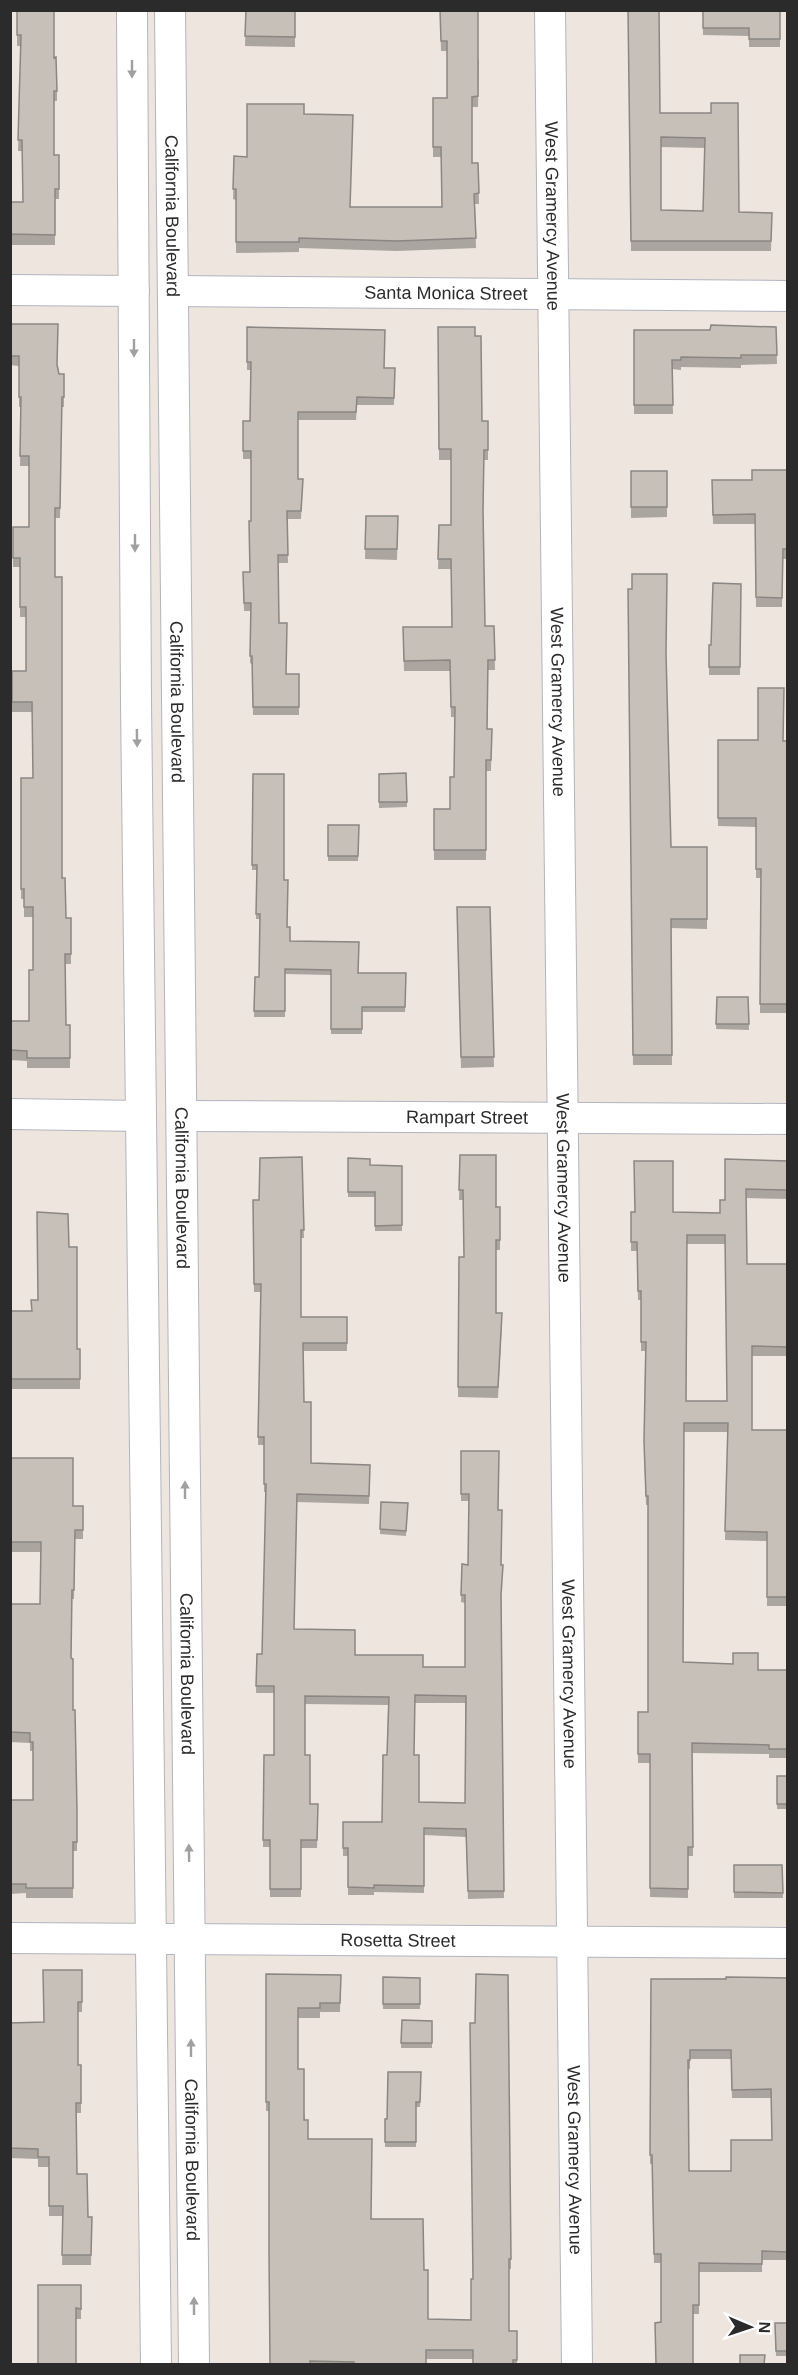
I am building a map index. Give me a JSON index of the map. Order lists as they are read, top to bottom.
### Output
{
  "streets": {
    "street": [
      "California Boulevard",
      "West Gramercy Avenue",
      "Santa Monica Street",
      "Rampart Street",
      "Rosetta Street"
    ]
  },
  "crossings": [
    ["California Boulevard", "Santa Monica Street"],
    ["California Boulevard", "Rampart Street"],
    ["California Boulevard", "Rosetta Street"],
    ["West Gramercy Avenue", "Santa Monica Street"],
    ["West Gramercy Avenue", "Rampart Street"],
    ["West Gramercy Avenue", "Rosetta Street"]
  ],
  "north": "right"
}
